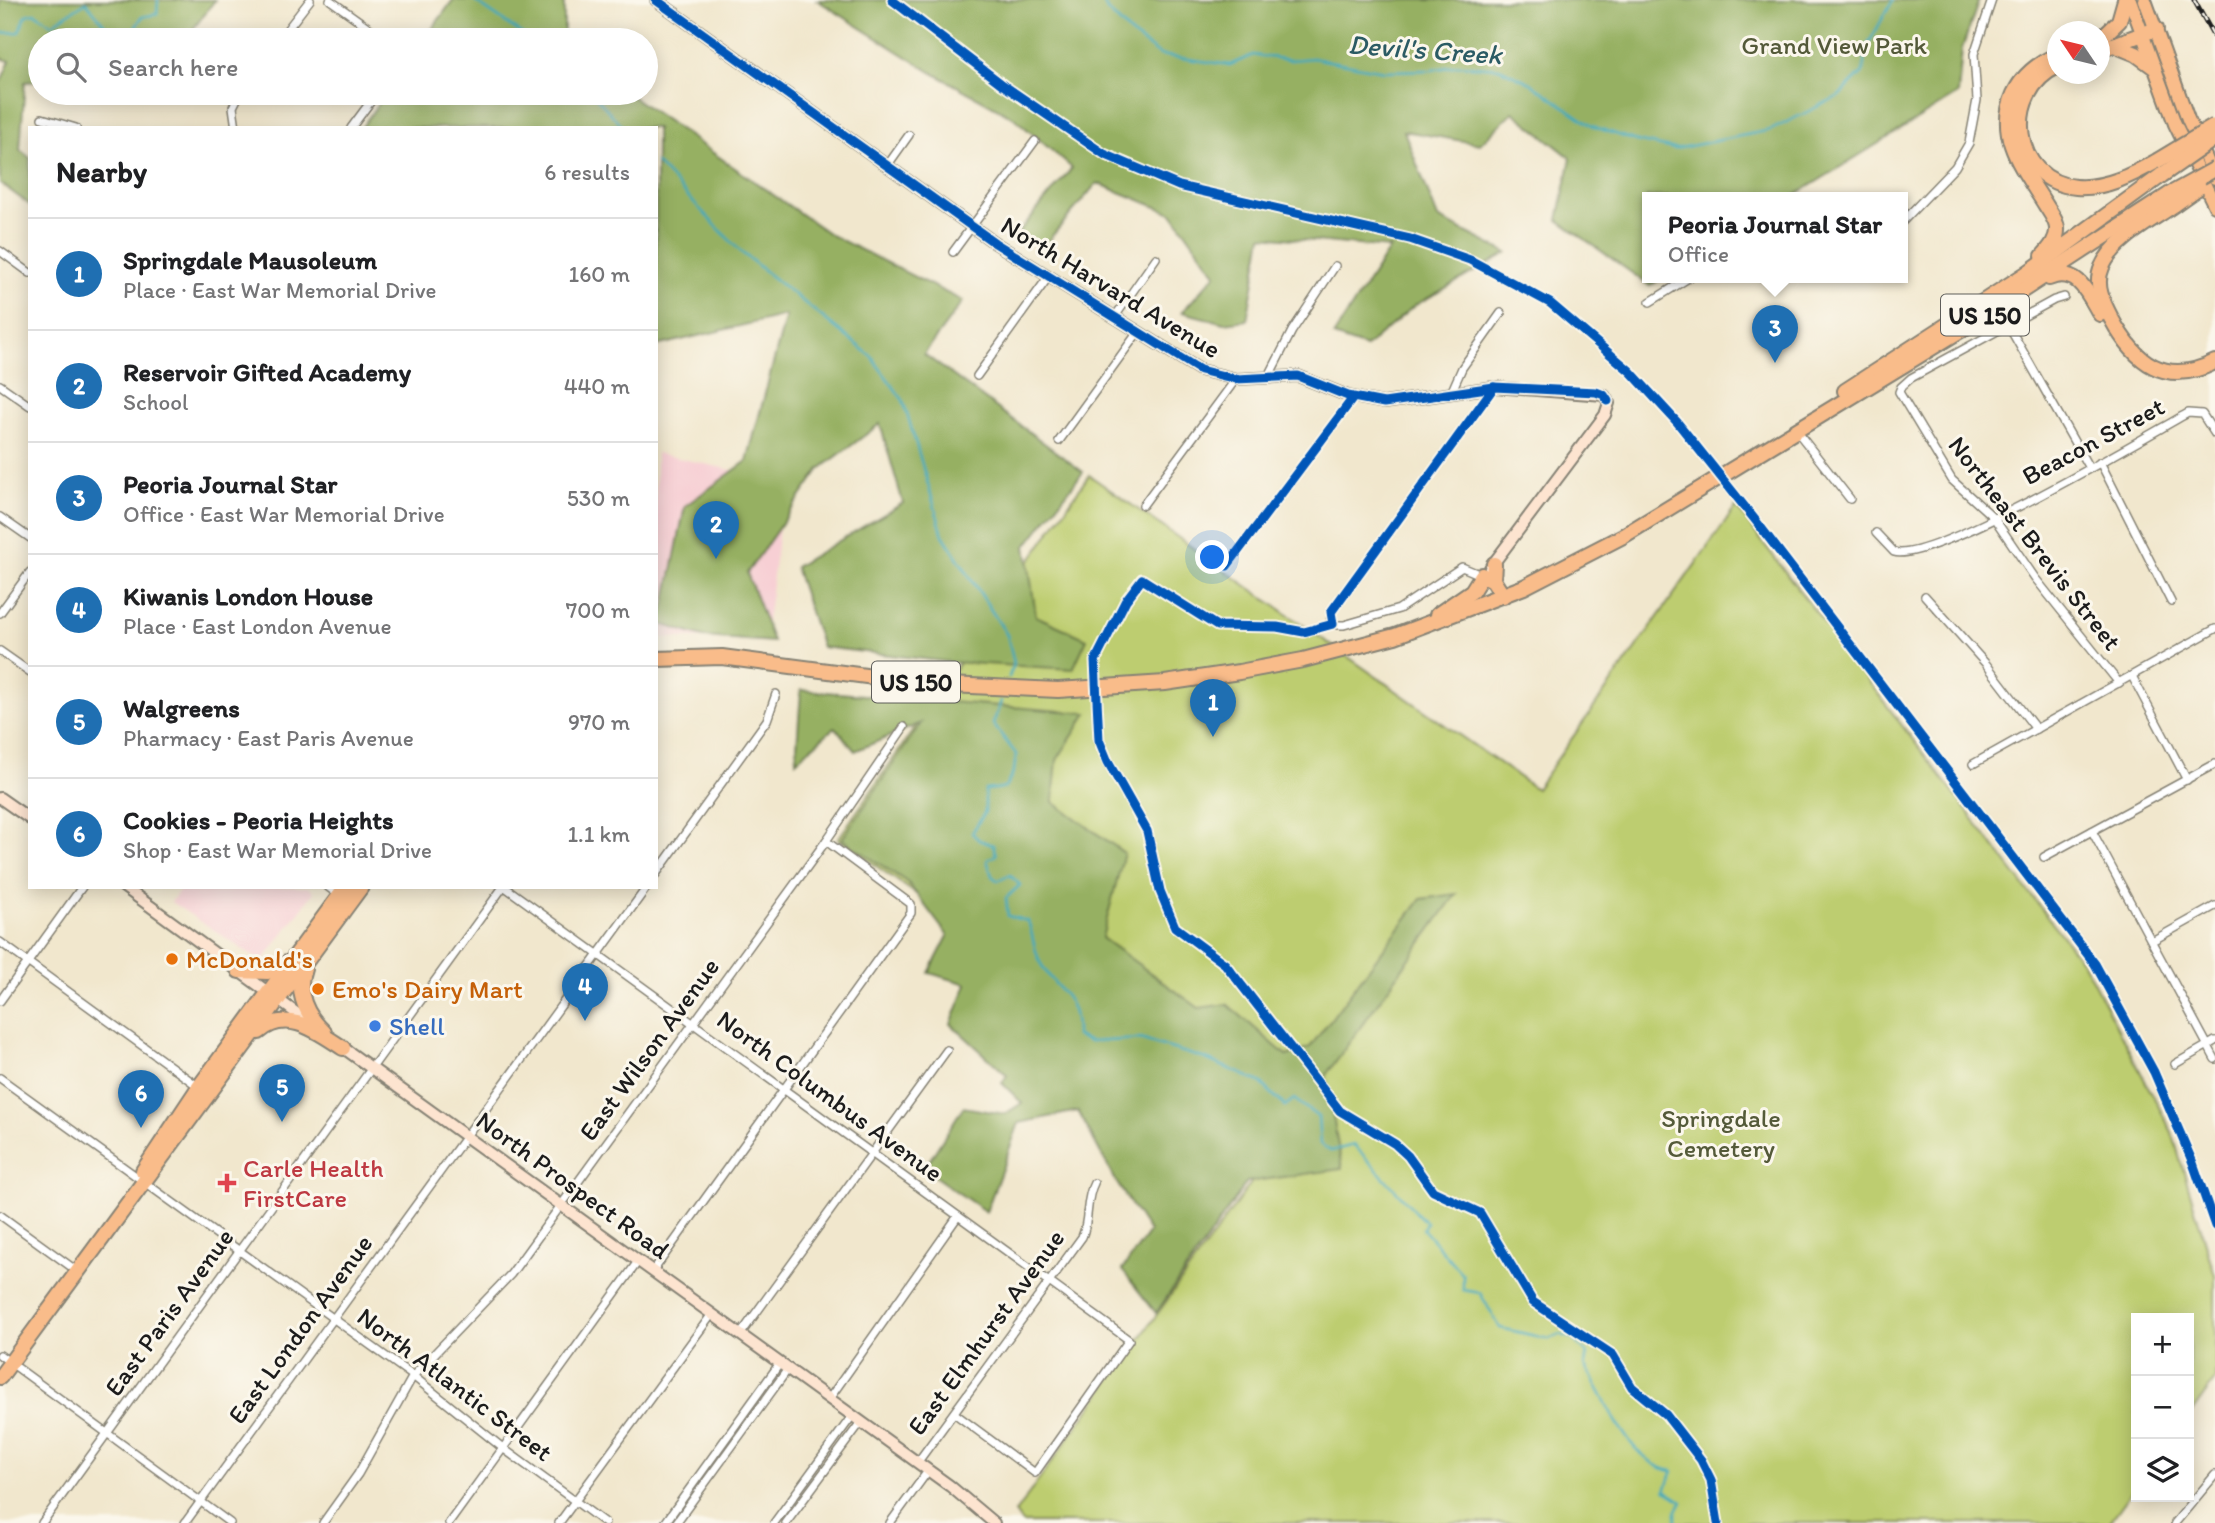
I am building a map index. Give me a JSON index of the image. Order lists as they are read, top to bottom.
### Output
{
  "streets": {
    "highway": ["US 150"],
    "street": [
      "North Harvard Avenue",
      "Beacon Street",
      "Northeast Brevis Street",
      "East Wilson Avenue",
      "North Columbus Avenue",
      "North Prospect Road",
      "East Paris Avenue",
      "East London Avenue",
      "East Elmhurst Avenue",
      "North Atlantic Street"
    ]
  },
  "crossings": [
    ["Beacon Street", "Northeast Brevis Street"],
    ["East Wilson Avenue", "North Columbus Avenue"],
    ["East Wilson Avenue", "North Prospect Road"],
    ["East Wilson Avenue", "North Atlantic Street"],
    ["North Columbus Avenue", "East London Avenue"],
    ["North Columbus Avenue", "East Elmhurst Avenue"],
    ["North Prospect Road", "East Paris Avenue"],
    ["North Prospect Road", "East London Avenue"],
    ["North Prospect Road", "East Elmhurst Avenue"],
    ["East Paris Avenue", "North Atlantic Street"],
    ["East London Avenue", "North Atlantic Street"]
  ],
  "water": ["Devil's Creek"],
  "parks": ["Grand View Park", "Springdale Cemetery"],
  "places": {
    "other": ["McDonald's", "Emo's Dairy Mart", "Shell"],
    "health": ["Carle Health FirstCare"]
  },
  "north": "top left",
  "page": {
    "search": "Search here",
    "heading": ["Nearby", "6 results"],
    "popup": ["Peoria Journal Star", "Office"],
    "list": [
      {
        "mark": "1",
        "name": "Springdale Mausoleum",
        "note": "Place · East War Memorial Drive",
        "value": "160 m"
      },
      {
        "mark": "2",
        "name": "Reservoir Gifted Academy",
        "note": "School",
        "value": "440 m"
      },
      {
        "mark": "3",
        "name": "Peoria Journal Star",
        "note": "Office · East War Memorial Drive",
        "value": "530 m"
      },
      {
        "mark": "4",
        "name": "Kiwanis London House",
        "note": "Place · East London Avenue",
        "value": "700 m"
      },
      {
        "mark": "5",
        "name": "Walgreens",
        "note": "Pharmacy · East Paris Avenue",
        "value": "970 m"
      },
      {
        "mark": "6",
        "name": "Cookies - Peoria Heights",
        "note": "Shop · East War Memorial Drive",
        "value": "1.1 km"
      }
    ],
    "pins": [
      "3",
      "2",
      "1",
      "4",
      "5",
      "6"
    ],
    "map_buttons": ["+", "−"]
  }
}
